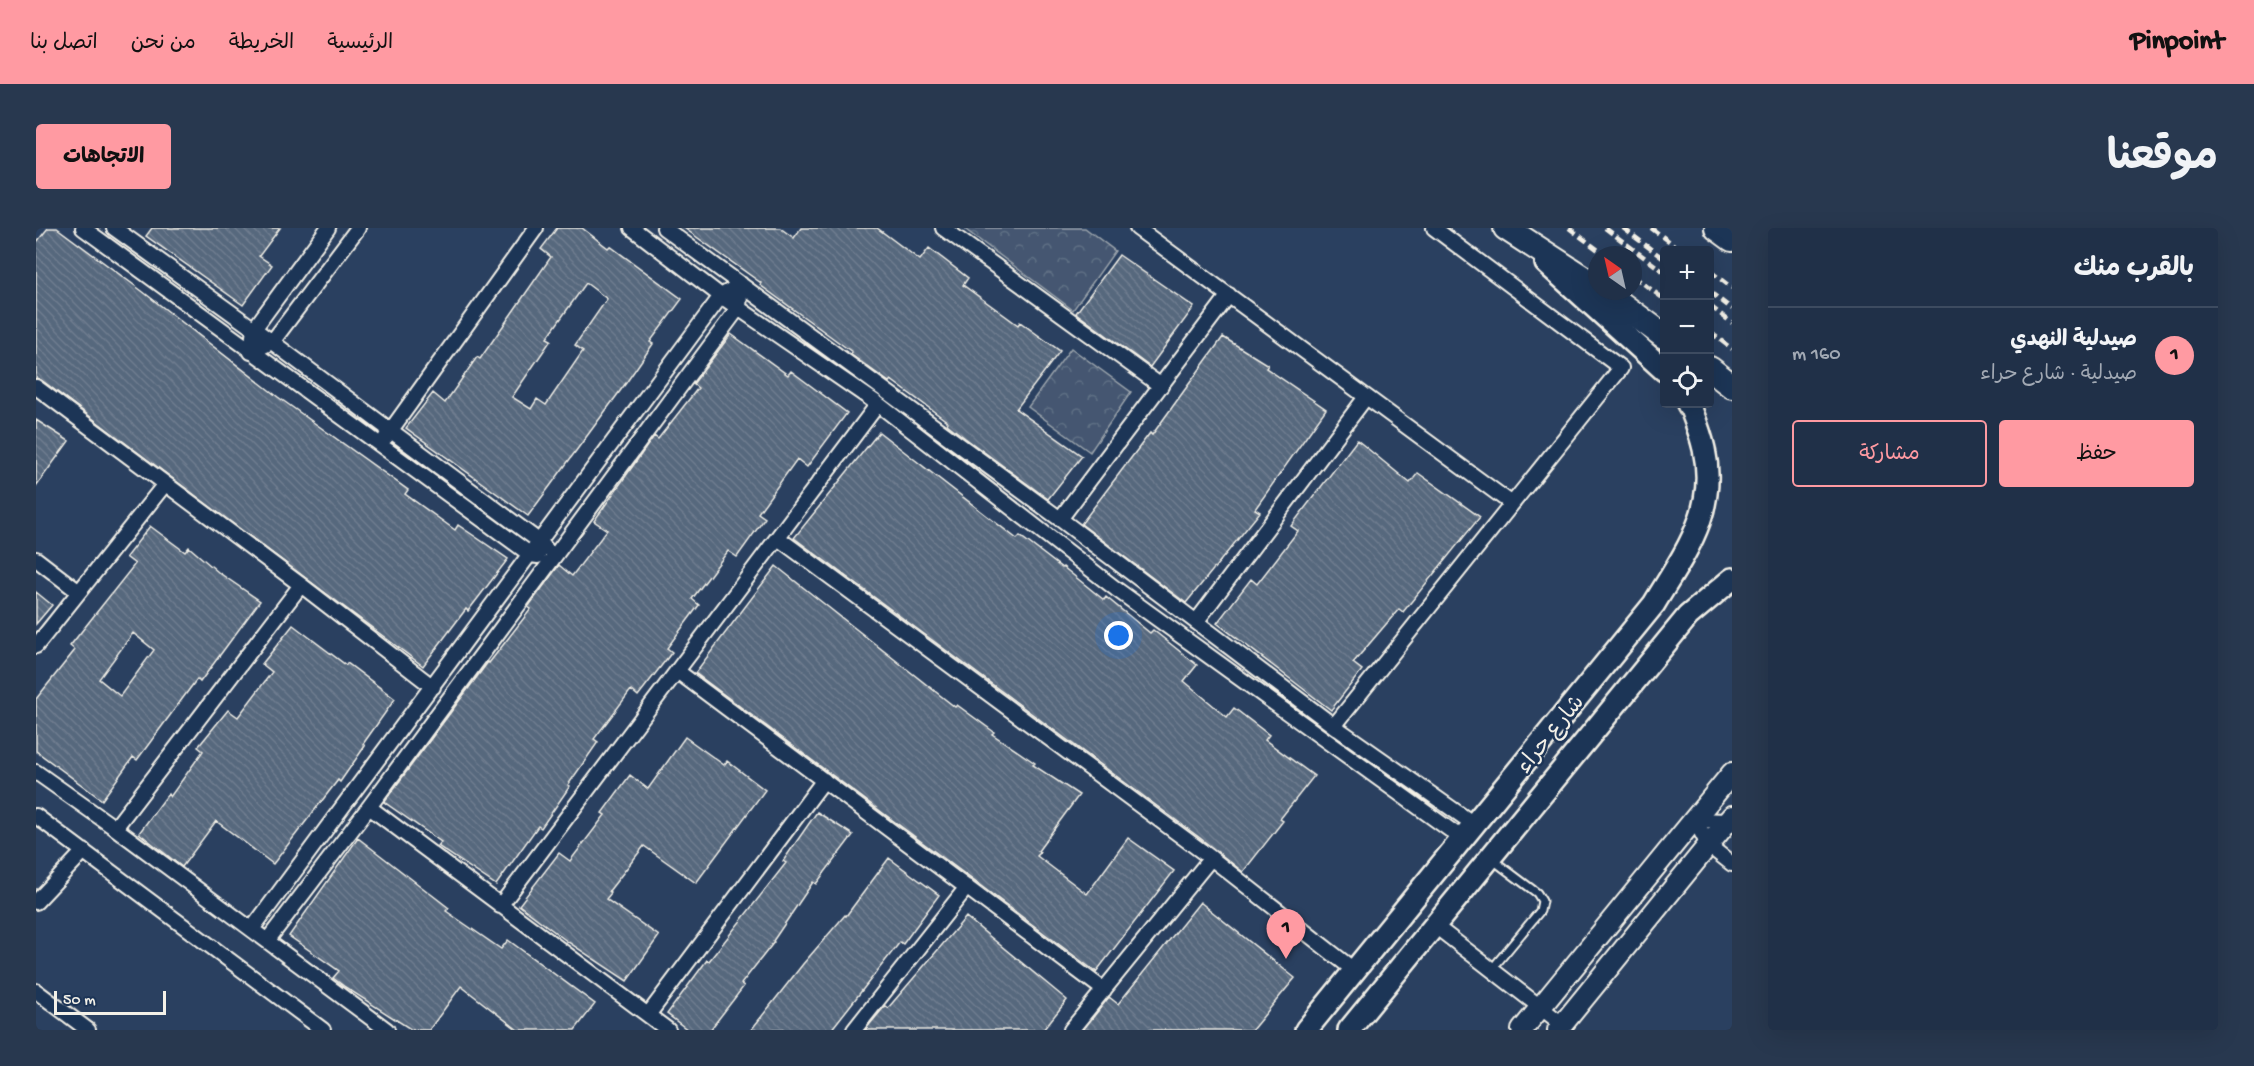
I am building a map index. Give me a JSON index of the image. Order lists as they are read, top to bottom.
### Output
{
  "streets": {
    "main road": ["شارع حراء"]
  },
  "scale_bar": "50 m",
  "north": "top left",
  "page": {
    "header": "Pinpoint",
    "nav": [
      "الرئيسية",
      "الخريطة",
      "من نحن",
      "اتصل بنا"
    ],
    "title": "موقعنا",
    "buttons": [
      "الاتجاهات",
      ["حفظ", "مشاركة"]
    ],
    "heading": "بالقرب منك",
    "map_buttons": ["+", "−"],
    "list": [
      {
        "mark": "1",
        "name": "صيدلية النهدي",
        "note": "صيدلية · شارع حراء",
        "value": "160 m"
      }
    ],
    "pins": "1",
    "scale": "50 m"
  }
}
